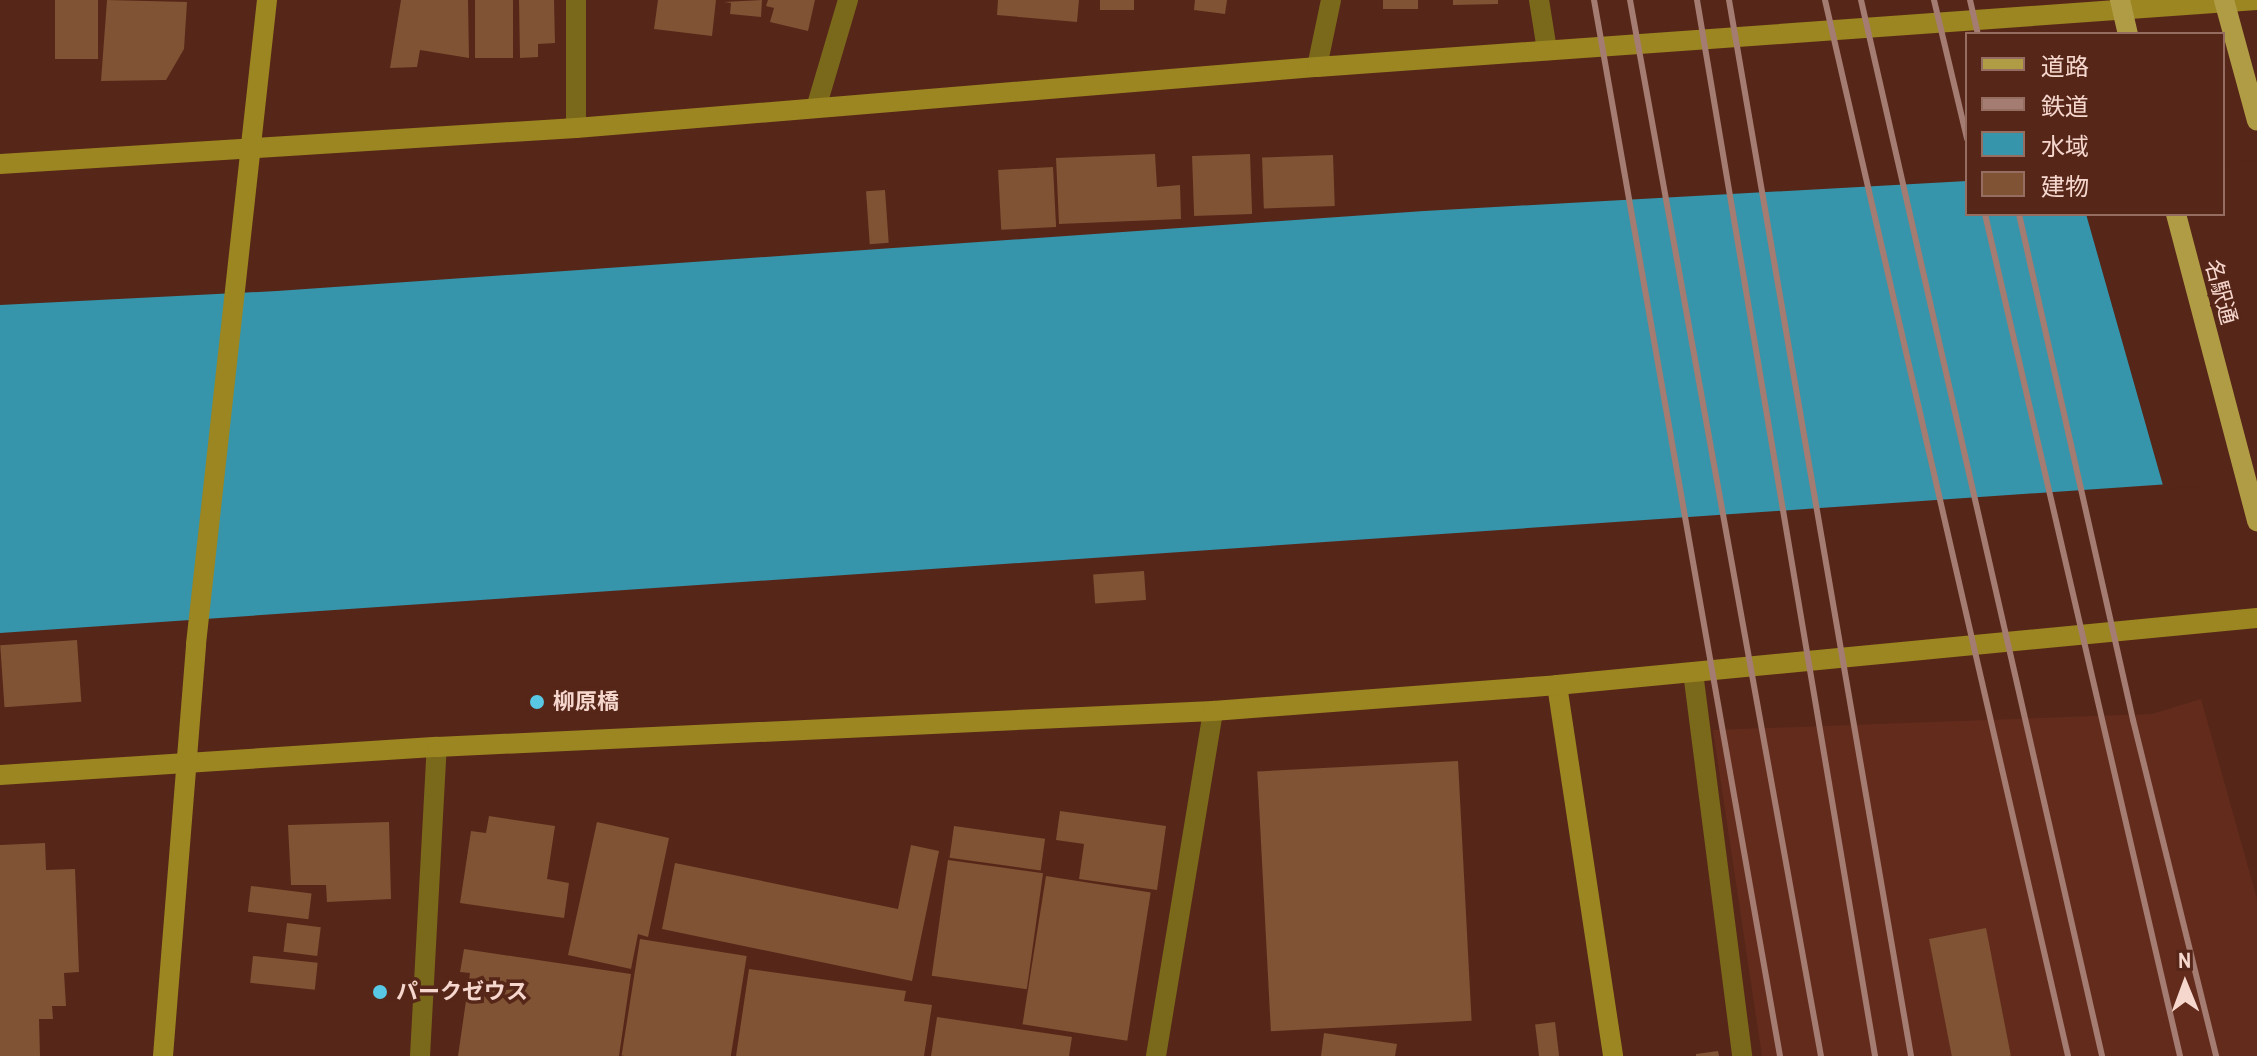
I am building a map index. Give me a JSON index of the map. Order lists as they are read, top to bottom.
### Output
{
  "streets": {
    "main road": ["名駅通"]
  },
  "places": ["柳原橋", "パークゼウス"],
  "legend": [
    "道路",
    "鉄道",
    "水域",
    "建物"
  ],
  "north": "top"
}
